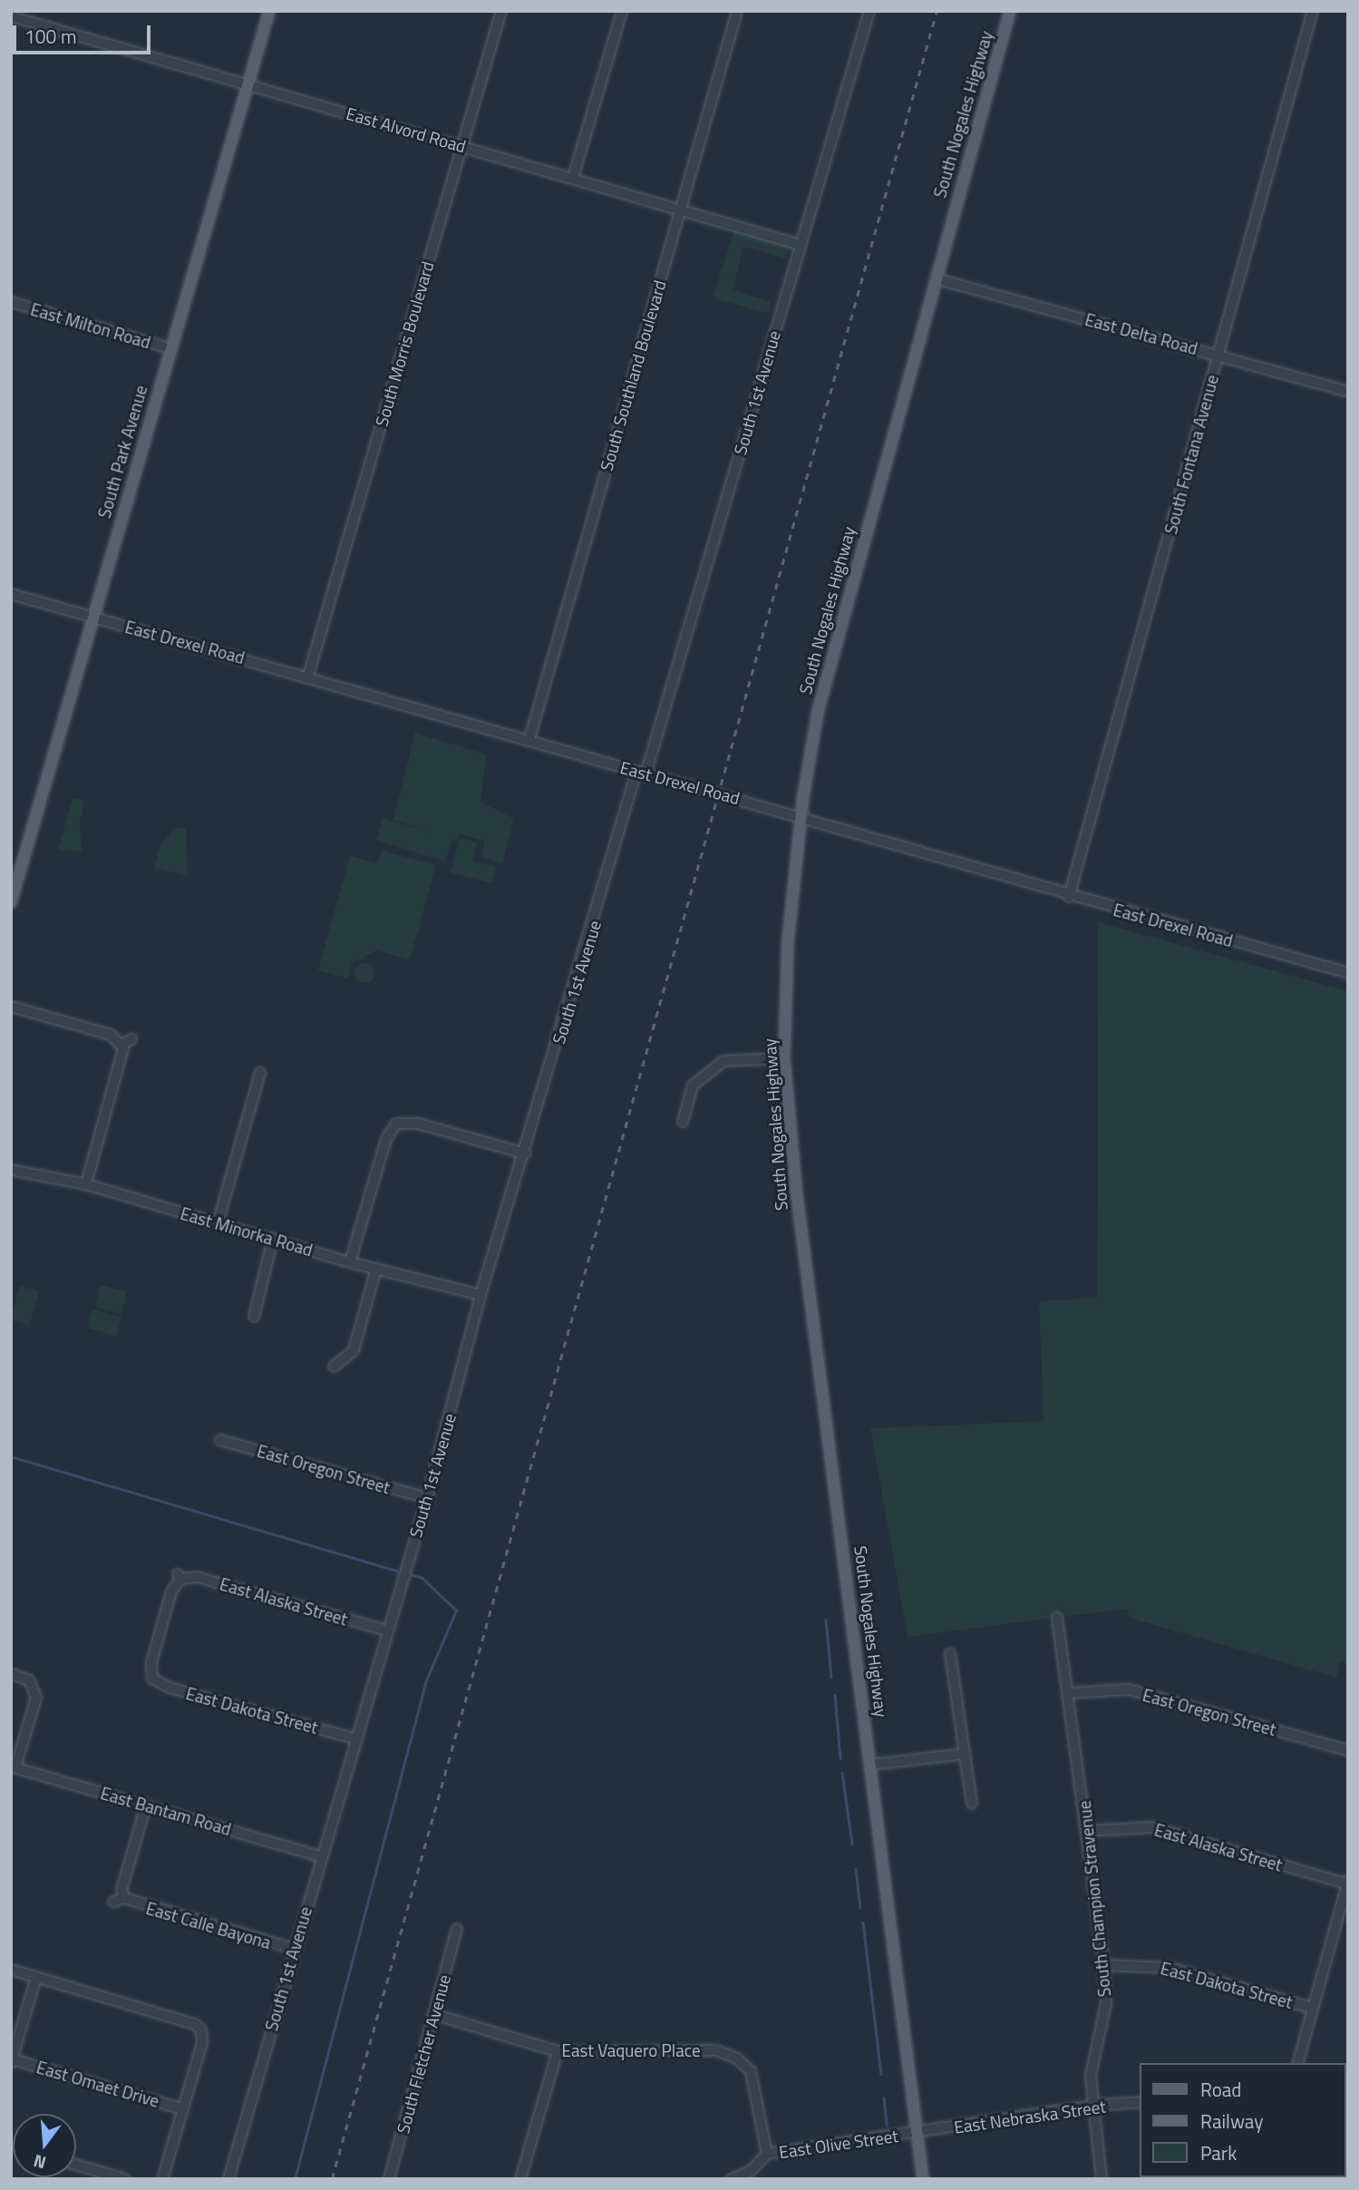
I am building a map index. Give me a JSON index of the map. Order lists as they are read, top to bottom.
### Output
{
  "streets": {
    "main road": ["South Nogales Highway", "South Park Avenue"],
    "street": [
      "East Alvord Road",
      "East Milton Road",
      "East Delta Road",
      "South Morris Boulevard",
      "South Southland Boulevard",
      "South 1st Avenue",
      "South Fontana Avenue",
      "East Drexel Road",
      "East Minorka Road",
      "East Oregon Street",
      "East Alaska Street",
      "East Dakota Street",
      "East Bantam Road",
      "South Champion Stravenue",
      "East Calle Bayona",
      "East Vaquero Place",
      "South Fletcher Avenue",
      "East Omaet Drive",
      "East Nebraska Street",
      "East Olive Street"
    ]
  },
  "crossings": [
    ["South Nogales Highway", "East Delta Road"],
    ["South Nogales Highway", "East Drexel Road"],
    ["South Nogales Highway", "East Nebraska Street"],
    ["South Nogales Highway", "East Olive Street"],
    ["East Alvord Road", "South Morris Boulevard"],
    ["East Alvord Road", "South Southland Boulevard"],
    ["East Alvord Road", "South 1st Avenue"],
    ["East Alvord Road", "South Park Avenue"],
    ["East Milton Road", "South Park Avenue"],
    ["East Delta Road", "South Fontana Avenue"],
    ["South Morris Boulevard", "East Drexel Road"],
    ["South Southland Boulevard", "East Drexel Road"],
    ["South 1st Avenue", "East Drexel Road"],
    ["South 1st Avenue", "East Minorka Road"],
    ["South 1st Avenue", "East Oregon Street"],
    ["South 1st Avenue", "East Alaska Street"],
    ["South 1st Avenue", "East Dakota Street"],
    ["South 1st Avenue", "East Bantam Road"],
    ["South 1st Avenue", "East Calle Bayona"],
    ["South Park Avenue", "East Drexel Road"],
    ["South Fontana Avenue", "East Drexel Road"],
    ["East Oregon Street", "South Champion Stravenue"],
    ["East Alaska Street", "East Dakota Street"],
    ["East Alaska Street", "South Champion Stravenue"],
    ["East Dakota Street", "South Champion Stravenue"],
    ["South Champion Stravenue", "East Nebraska Street"],
    ["East Vaquero Place", "South Fletcher Avenue"],
    ["East Vaquero Place", "East Olive Street"],
    ["East Nebraska Street", "East Olive Street"]
  ],
  "legend": ["Road", "Railway", "Park"],
  "scale_bar": "100 m",
  "north": "bottom"
}
